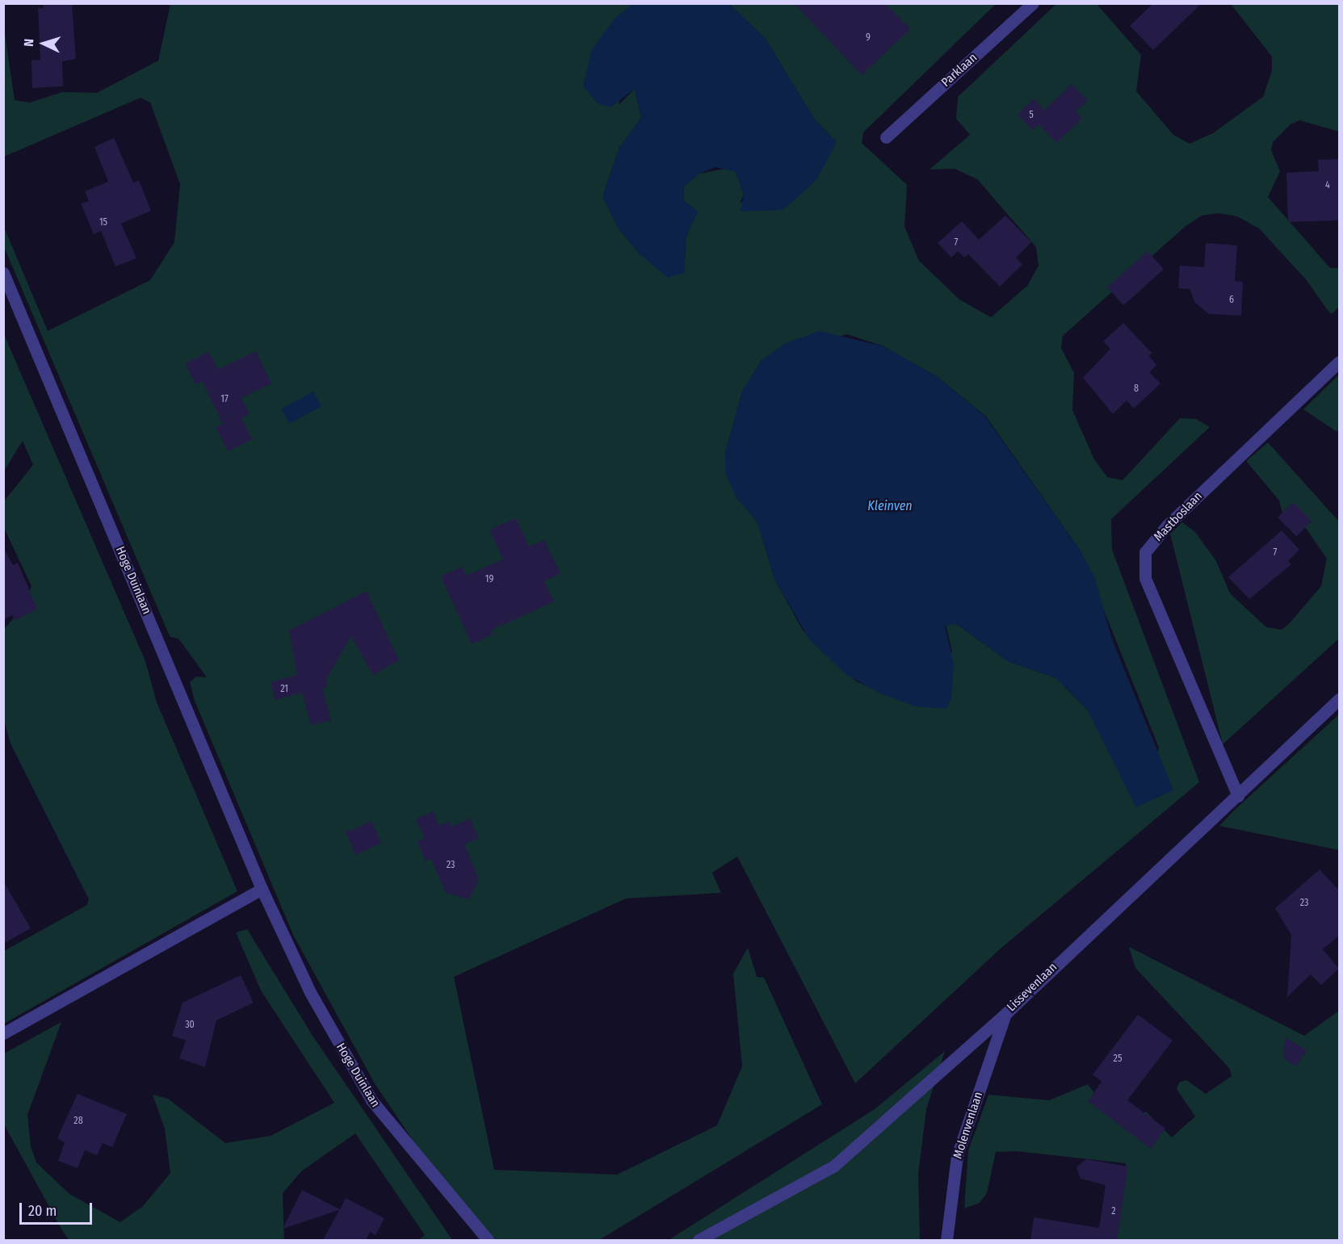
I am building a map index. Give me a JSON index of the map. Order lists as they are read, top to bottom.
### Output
{
  "streets": {
    "street": [
      "Parklaan",
      "Mastboslaan",
      "Hoge Duinlaan",
      "Lissevenlaan",
      "Molenvenlaan"
    ]
  },
  "crossings": [
    ["Mastboslaan", "Lissevenlaan"],
    ["Lissevenlaan", "Molenvenlaan"]
  ],
  "water": ["Kleinven"],
  "house_numbers": [
    "9",
    "5",
    "4",
    "15",
    "7",
    "6",
    "8",
    "17",
    "7",
    "19",
    "21",
    "23",
    "23",
    "30",
    "25",
    "28",
    "2"
  ],
  "scale_bar": "20 m",
  "north": "left"
}
